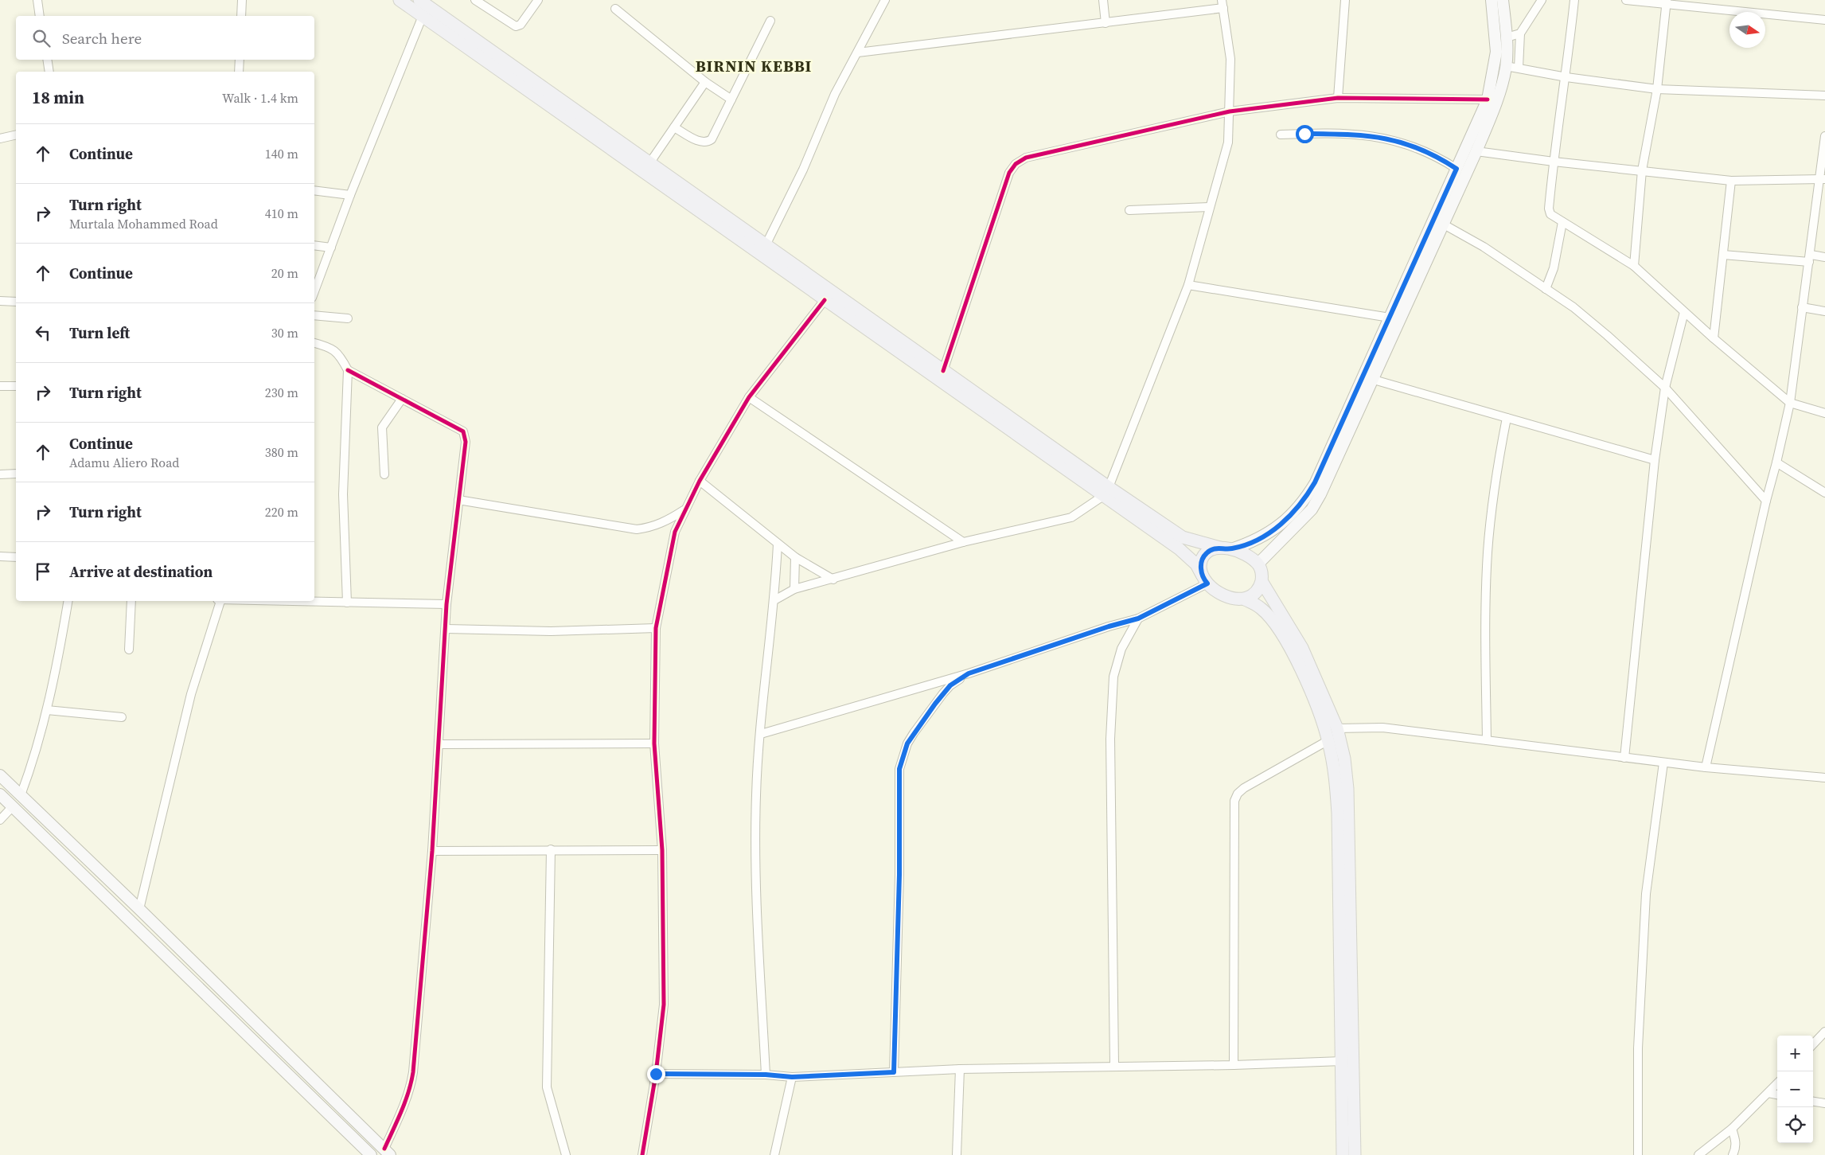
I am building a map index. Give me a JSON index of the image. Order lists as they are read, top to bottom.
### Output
{
  "districts": ["BIRNIN KEBBI"],
  "north": "right",
  "page": {
    "search": "Search here",
    "heading": ["18 min", "Walk · 1.4 km"],
    "list": [
      ["Continue", "140 m"],
      ["Turn right", "Murtala Mohammed Road", "410 m"],
      ["Continue", "20 m"],
      ["Turn left", "30 m"],
      ["Turn right", "230 m"],
      ["Continue", "Adamu Aliero Road", "380 m"],
      ["Turn right", "220 m"],
      "Arrive at destination"
    ],
    "map_buttons": ["+", "−"]
  }
}
